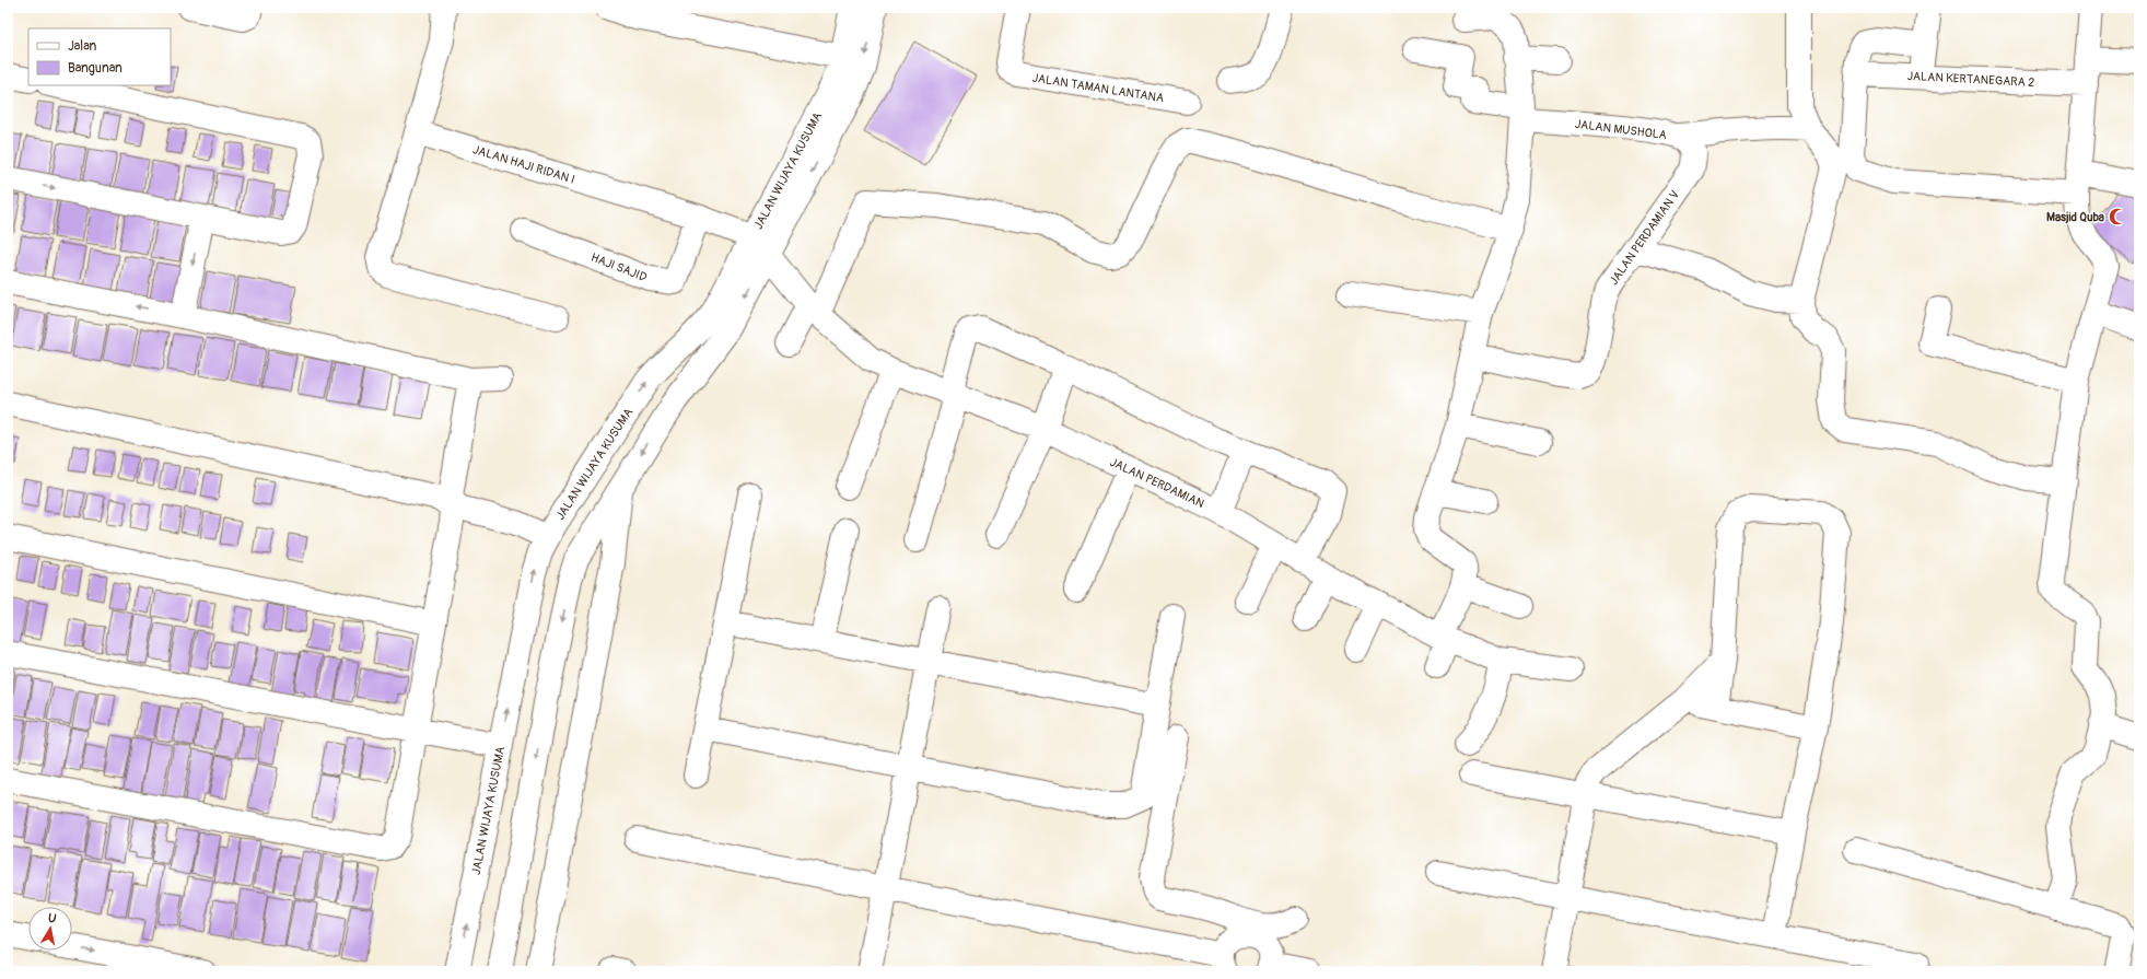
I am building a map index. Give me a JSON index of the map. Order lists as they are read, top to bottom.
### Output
{
  "streets": {
    "street": [
      "JALAN KERTANEGARA 2",
      "JALAN TAMAN LANTANA",
      "JALAN MUSHOLA",
      "JALAN HAJI RIDAN I",
      "JALAN WIJAYA KUSUMA",
      "JALAN PERDAMIAN V",
      "HAJI SAJID",
      "JALAN PERDAMIAN"
    ]
  },
  "crossings": [
    ["JALAN MUSHOLA", "JALAN PERDAMIAN V"],
    ["JALAN HAJI RIDAN I", "JALAN WIJAYA KUSUMA"],
    ["JALAN HAJI RIDAN I", "HAJI SAJID"],
    ["JALAN HAJI RIDAN I", "JALAN PERDAMIAN"],
    ["JALAN WIJAYA KUSUMA", "JALAN PERDAMIAN"]
  ],
  "places": {
    "mosque": ["Masjid Quba"]
  },
  "legend": ["Jalan", "Bangunan"],
  "north": "top"
}
